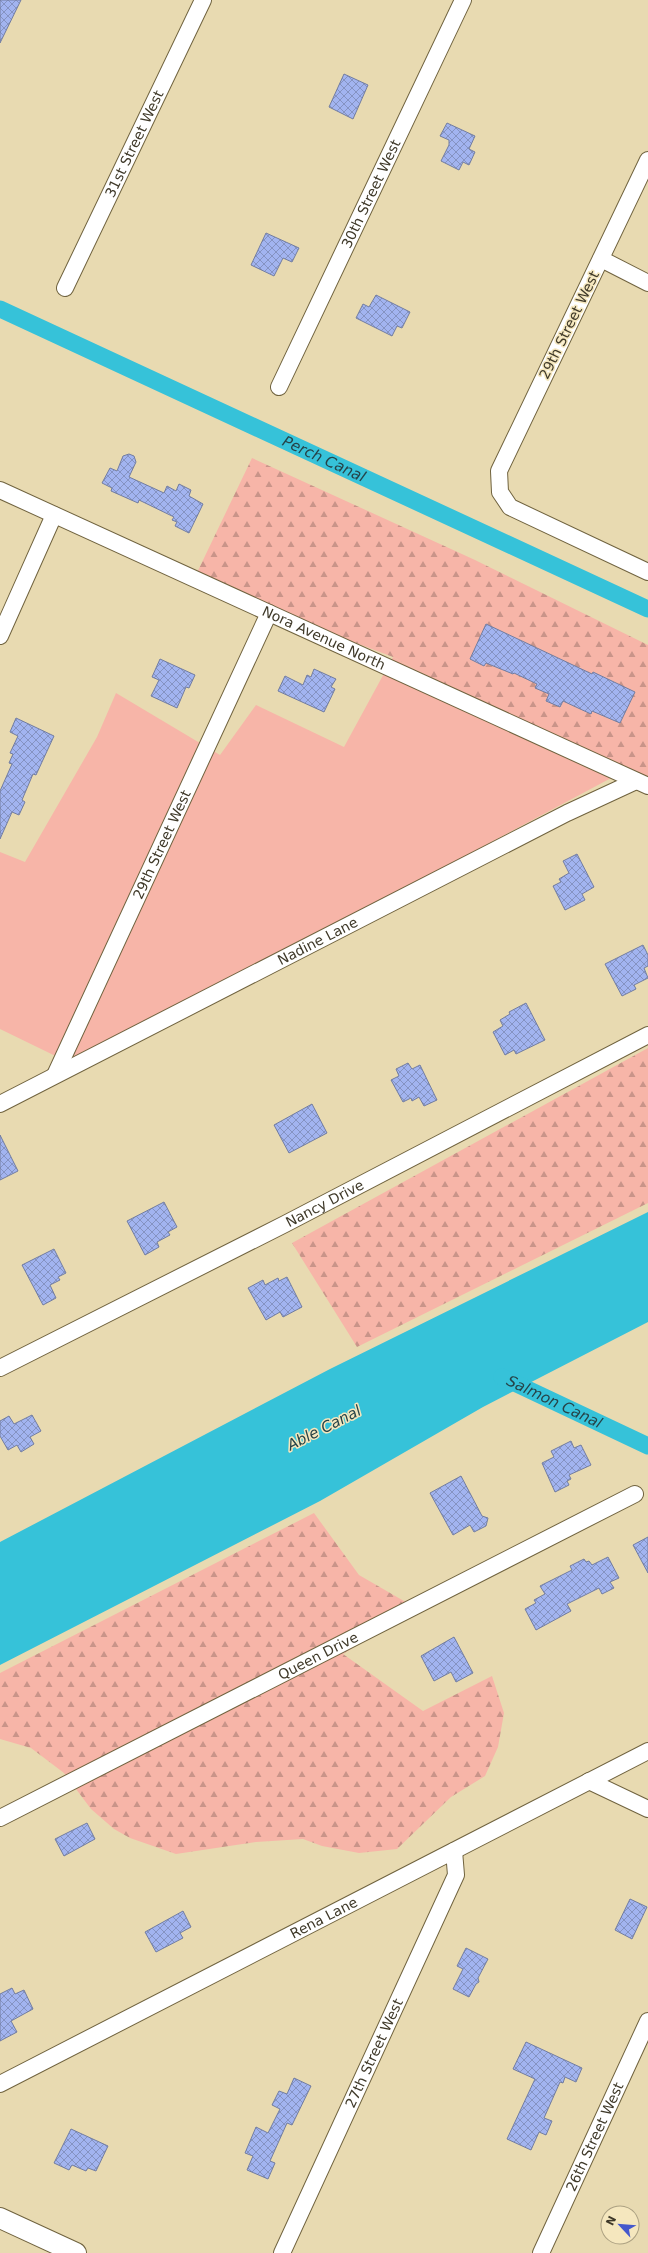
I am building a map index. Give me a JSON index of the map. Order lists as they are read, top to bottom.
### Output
{
  "streets": {
    "street": [
      "31st Street West",
      "30th Street West",
      "29th Street West",
      "Nora Avenue North",
      "Nadine Lane",
      "Nancy Drive",
      "Queen Drive",
      "Rena Lane",
      "27th Street West",
      "26th Street West"
    ]
  },
  "crossings": [
    ["29th Street West", "Nora Avenue North"],
    ["29th Street West", "Nadine Lane"],
    ["Nora Avenue North", "Nadine Lane"],
    ["Rena Lane", "27th Street West"]
  ],
  "water": ["Perch Canal", "Salmon Canal", "Able Canal"],
  "north": "top left"
}
